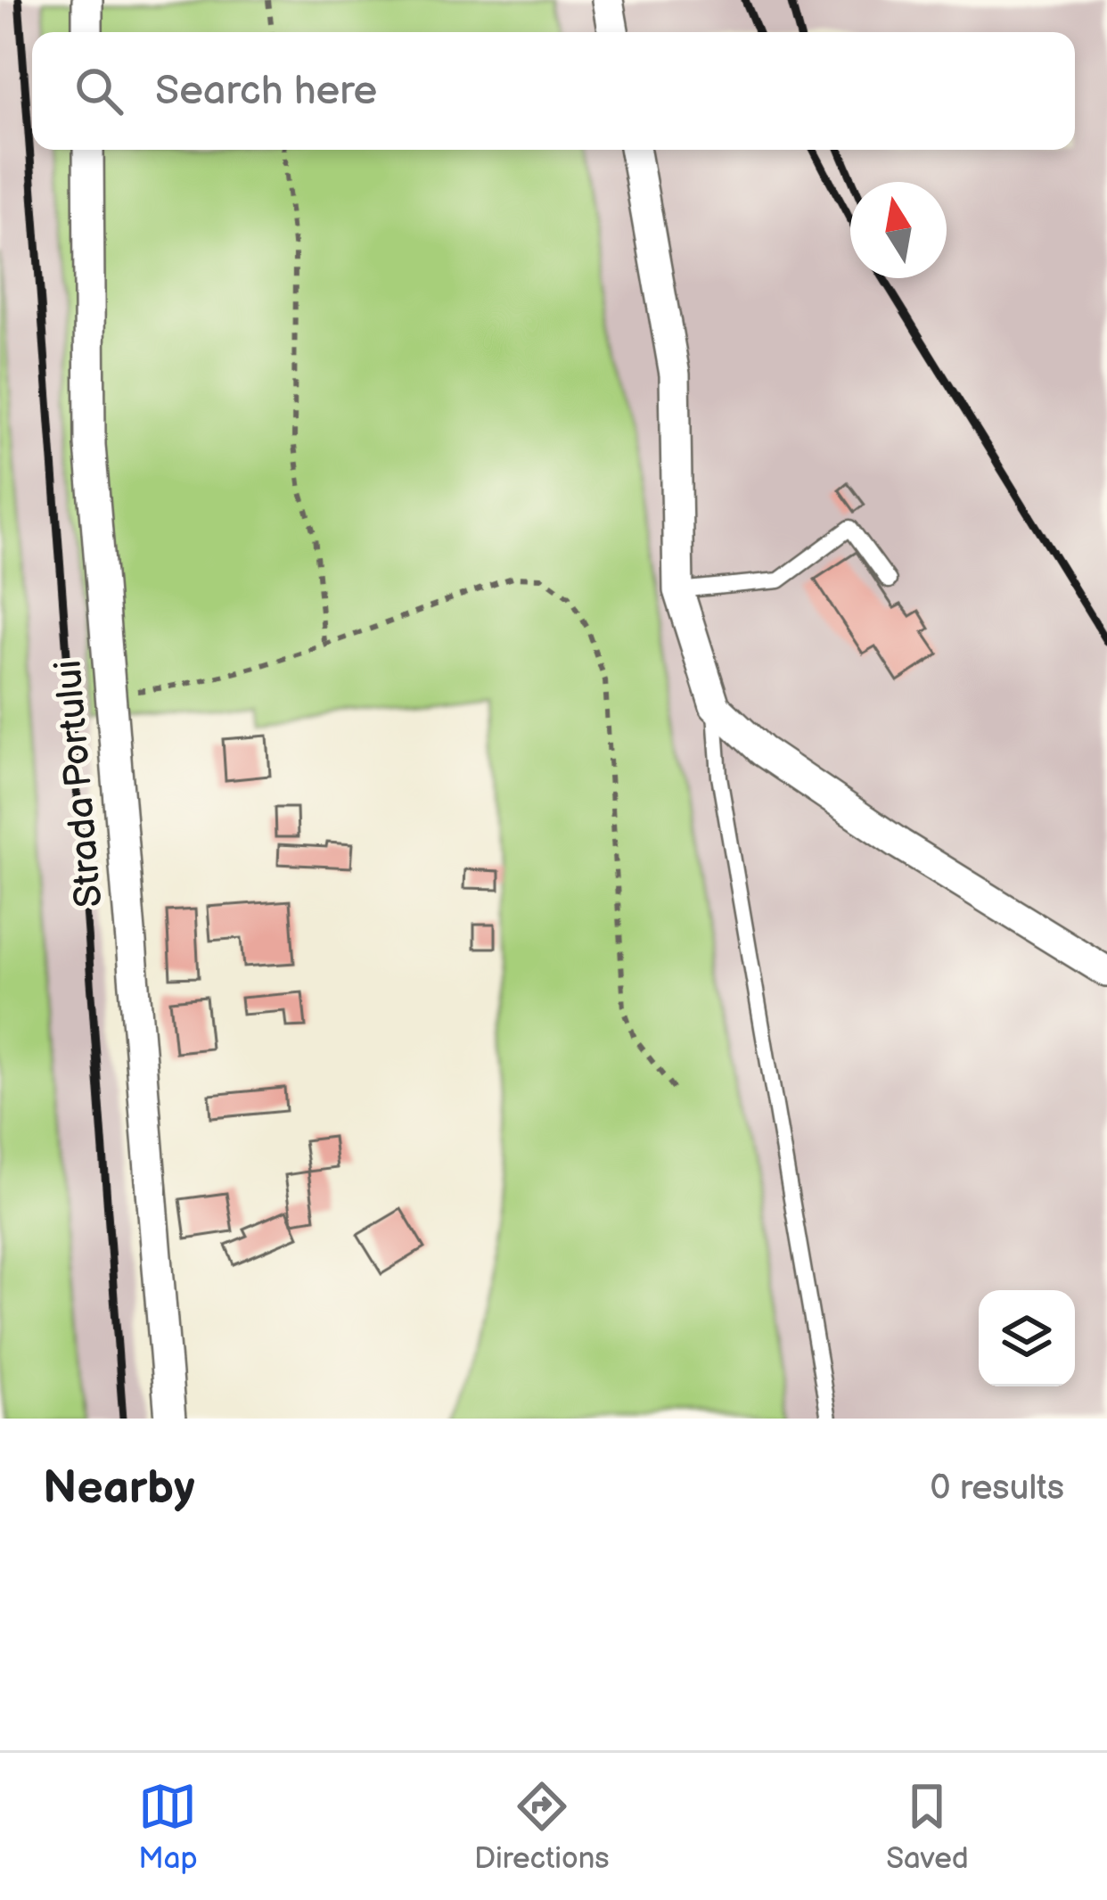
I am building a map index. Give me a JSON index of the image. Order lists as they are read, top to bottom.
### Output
{
  "streets": {
    "street": ["Strada Portului"]
  },
  "north": "top",
  "page": {
    "search": "Search here",
    "heading": ["Nearby", "0 results"],
    "nav": ["Map", "Directions", "Saved"]
  }
}
